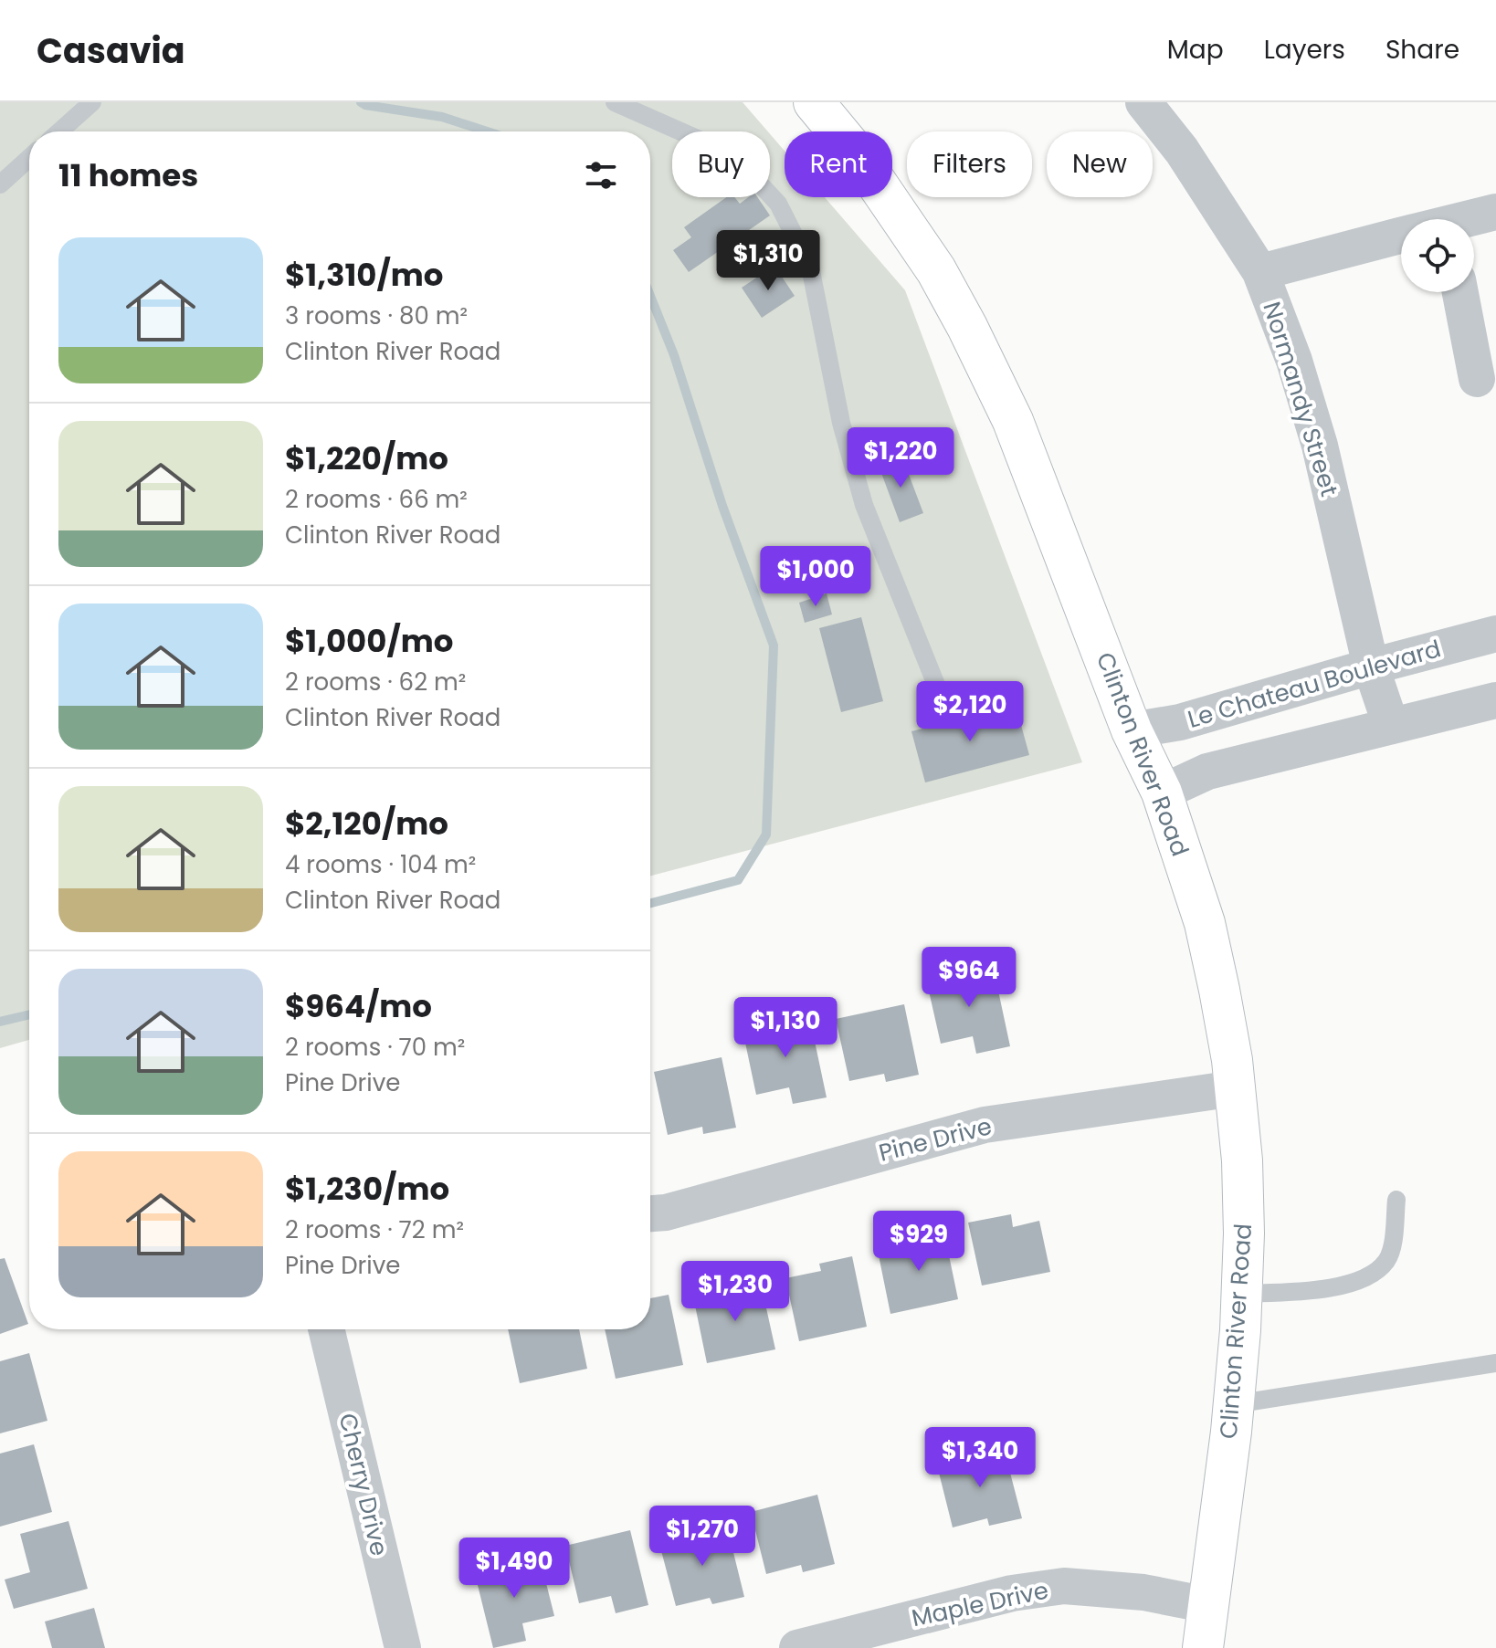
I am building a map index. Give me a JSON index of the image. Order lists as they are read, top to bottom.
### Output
{
  "streets": {
    "street": [
      "Normandy Street",
      "Le Chateau Boulevard",
      "Clinton River Road",
      "Pine Drive",
      "Cherry Drive",
      "Maple Drive"
    ]
  },
  "crossings": [
    ["Normandy Street", "Le Chateau Boulevard"],
    ["Le Chateau Boulevard", "Clinton River Road"],
    ["Clinton River Road", "Pine Drive"],
    ["Clinton River Road", "Maple Drive"]
  ],
  "page": {
    "header": "Casavia",
    "nav": ["Map", "Layers", "Share"],
    "chip": [
      "Buy",
      "Rent",
      "Filters",
      "New"
    ],
    "heading": "11 homes",
    "list": [
      {
        "name": "$1,310/mo",
        "note": "3 rooms · 80 m² · Clinton River Road"
      },
      {
        "name": "$1,220/mo",
        "note": "2 rooms · 66 m² · Clinton River Road"
      },
      {
        "name": "$1,000/mo",
        "note": "2 rooms · 62 m² · Clinton River Road"
      },
      {
        "name": "$2,120/mo",
        "note": "4 rooms · 104 m² · Clinton River Road"
      },
      {
        "name": "$964/mo",
        "note": "2 rooms · 70 m² · Pine Drive"
      },
      {
        "name": "$1,230/mo",
        "note": "2 rooms · 72 m² · Pine Drive"
      }
    ],
    "price": [
      "$1,310",
      "$1,220",
      "$1,000",
      "$2,120",
      "$964",
      "$1,130",
      "$929",
      "$1,230",
      "$1,340",
      "$1,270",
      "$1,490"
    ]
  }
}
